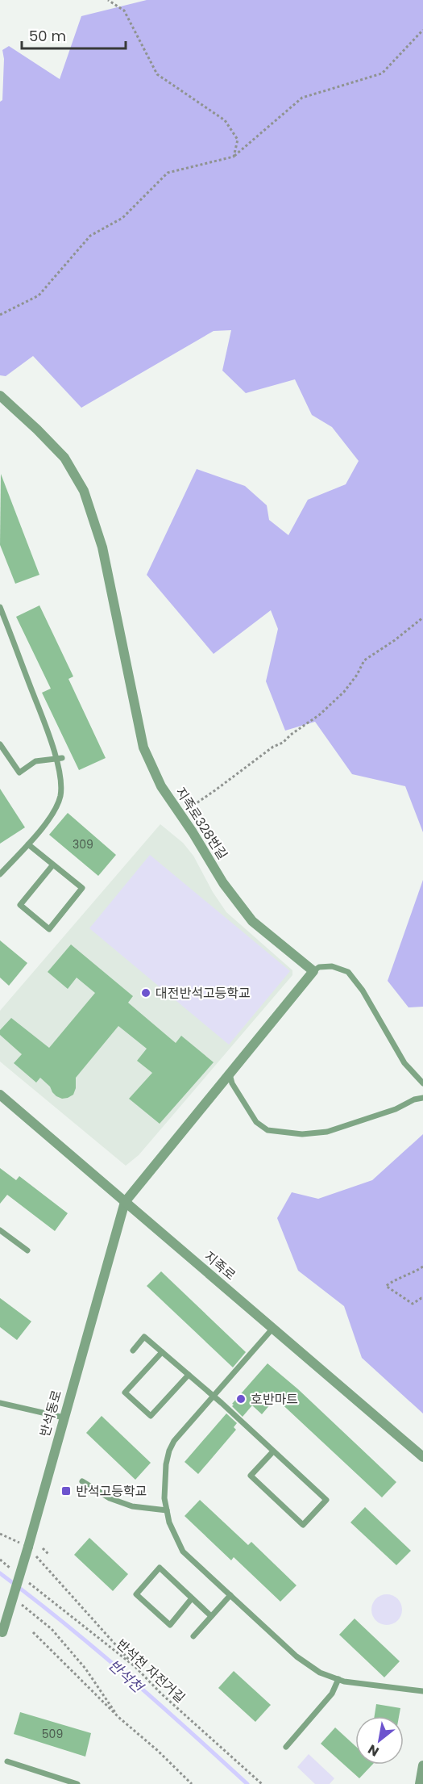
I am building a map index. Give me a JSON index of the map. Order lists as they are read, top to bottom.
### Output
{
  "streets": {
    "street": ["지족로328번길", "지족로", "반석동로"],
    "path": ["반석천 자전거길"]
  },
  "crossings": [
    ["지족로", "반석동로"]
  ],
  "water": ["반석천"],
  "places": {
    "other": ["대전반석고등학교", "호반마트"],
    "transit": ["반석고등학교"]
  },
  "house_numbers": ["309", "509"],
  "scale_bar": "50 m",
  "north": "bottom left"
}
